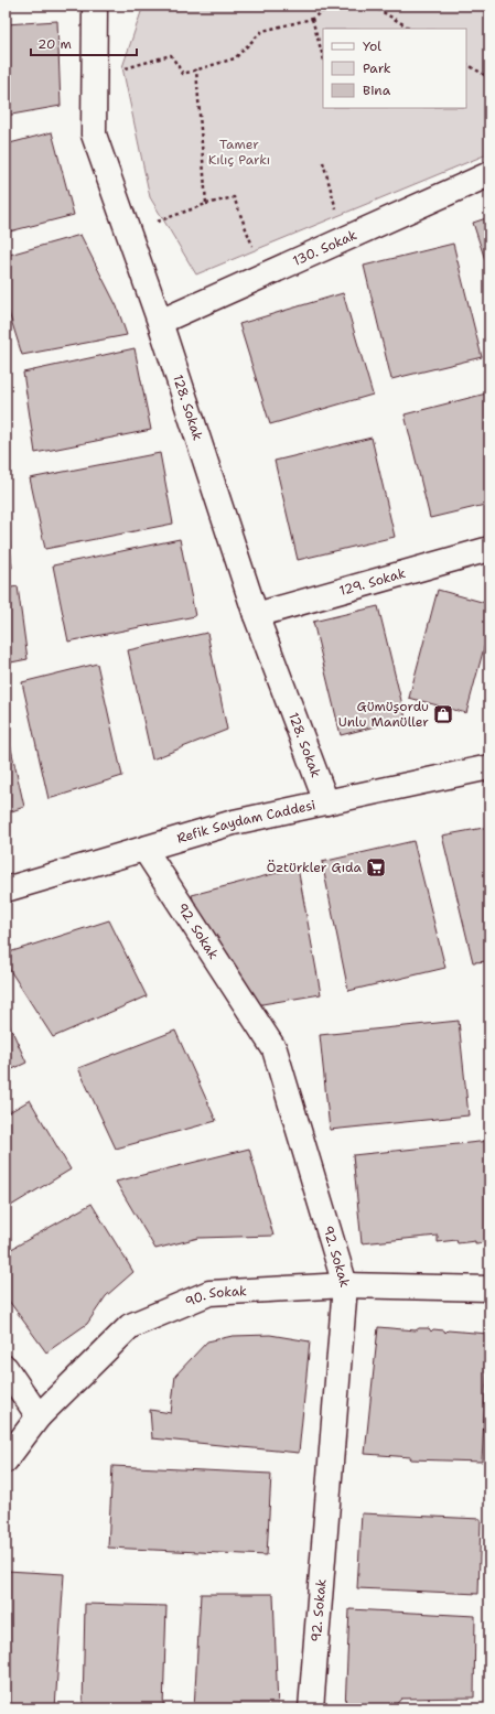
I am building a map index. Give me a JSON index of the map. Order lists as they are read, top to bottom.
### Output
{
  "streets": {
    "street": [
      "130. Sokak",
      "128. Sokak",
      "129. Sokak",
      "Refik Saydam Caddesi",
      "92. Sokak",
      "90. Sokak"
    ]
  },
  "crossings": [
    ["130. Sokak", "128. Sokak"],
    ["128. Sokak", "129. Sokak"],
    ["128. Sokak", "Refik Saydam Caddesi"],
    ["Refik Saydam Caddesi", "92. Sokak"],
    ["92. Sokak", "90. Sokak"]
  ],
  "parks": ["Tamer Kılıç Parkı"],
  "places": {
    "shop": ["Gümüşordu Unlu Manüller"],
    "supermarket": ["Öztürkler Gıda"]
  },
  "legend": ["Yol", "Park", "Bina"],
  "scale_bar": "20 m"
}
